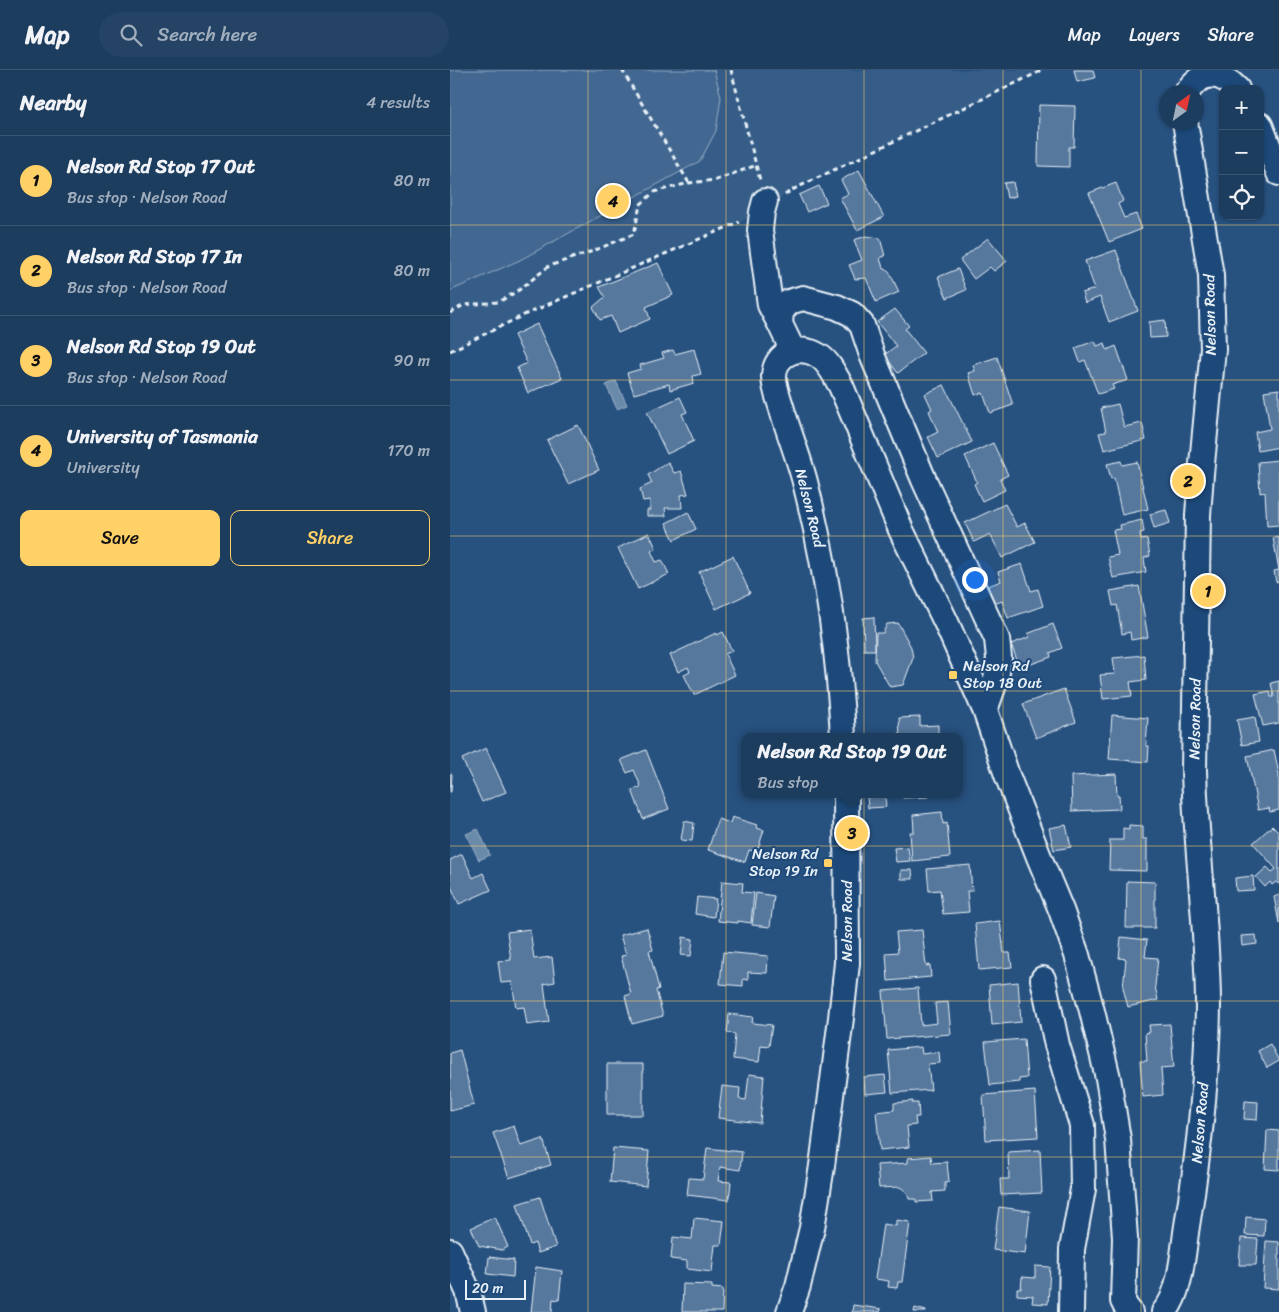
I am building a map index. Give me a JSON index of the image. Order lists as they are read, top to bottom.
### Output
{
  "streets": {
    "street": ["Nelson Road"]
  },
  "places": {
    "transit": ["Nelson Rd Stop 18 Out", "Nelson Rd Stop 19 In"]
  },
  "scale_bar": "20 m",
  "north": "top right",
  "page": {
    "header": "Map",
    "search": "Search here",
    "nav": ["Map", "Layers", "Share"],
    "heading": ["Nearby", "4 results"],
    "map_buttons": ["+", "−"],
    "list": [
      {
        "mark": "1",
        "name": "Nelson Rd Stop 17 Out",
        "note": "Bus stop · Nelson Road",
        "value": "80 m"
      },
      {
        "mark": "2",
        "name": "Nelson Rd Stop 17 In",
        "note": "Bus stop · Nelson Road",
        "value": "80 m"
      },
      {
        "mark": "3",
        "name": "Nelson Rd Stop 19 Out",
        "note": "Bus stop · Nelson Road",
        "value": "90 m"
      },
      {
        "mark": "4",
        "name": "University of Tasmania",
        "note": "University",
        "value": "170 m"
      }
    ],
    "pins": [
      "4",
      "2",
      "1",
      "3"
    ],
    "buttons": ["Save", "Share"],
    "popup": ["Nelson Rd Stop 19 Out", "Bus stop"],
    "scale": "20 m"
  }
}
